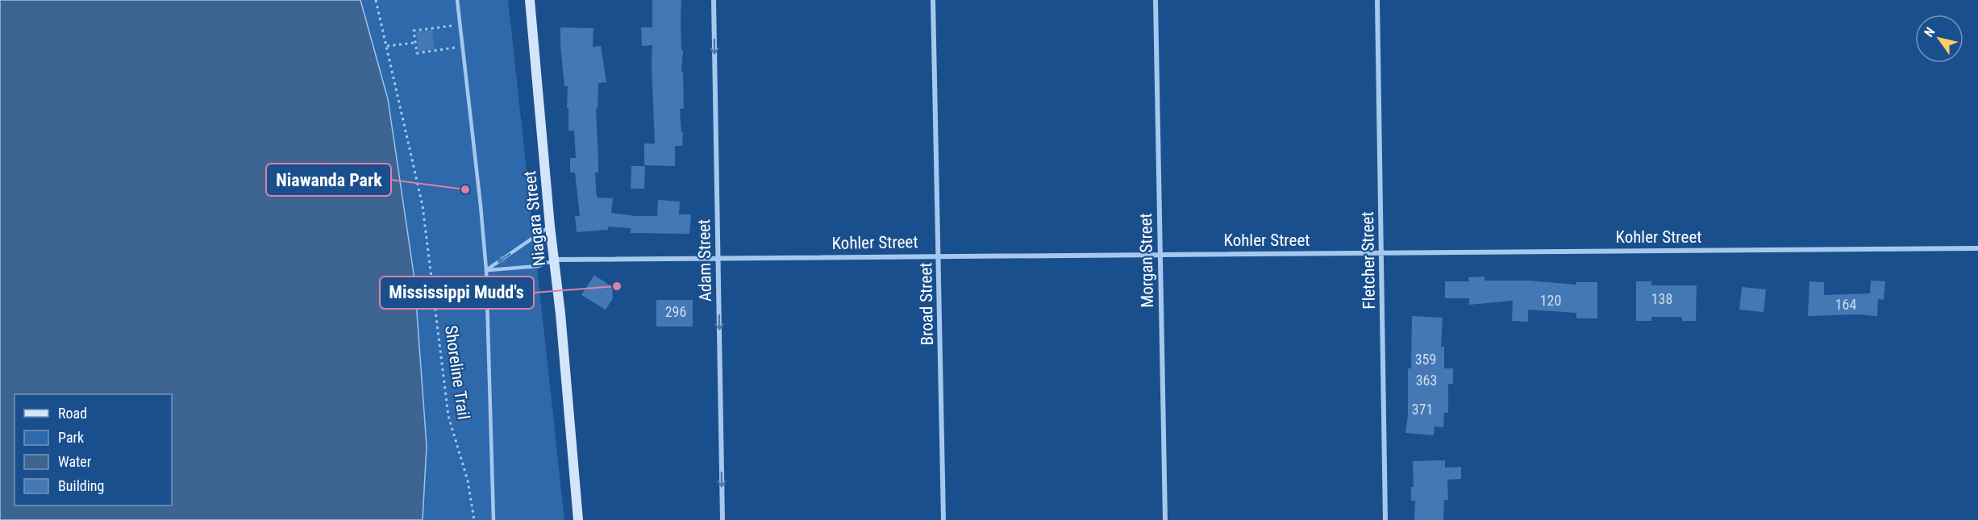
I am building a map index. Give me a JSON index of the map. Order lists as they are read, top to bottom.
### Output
{
  "streets": {
    "main road": ["Niagara Street"],
    "street": [
      "Kohler Street",
      "Adam Street",
      "Morgan Street",
      "Fletcher Street",
      "Broad Street"
    ],
    "path": ["Shoreline Trail"]
  },
  "crossings": [
    ["Niagara Street", "Kohler Street"],
    ["Kohler Street", "Adam Street"],
    ["Kohler Street", "Morgan Street"],
    ["Kohler Street", "Fletcher Street"],
    ["Kohler Street", "Broad Street"]
  ],
  "one_way": ["Adam Street"],
  "places": ["Niawanda Park", "Mississippi Mudd's"],
  "house_numbers": [
    "138",
    "120",
    "164",
    "296",
    "359",
    "363",
    "371"
  ],
  "legend": [
    "Road",
    "Park",
    "Water",
    "Building"
  ],
  "north": "top left"
}
